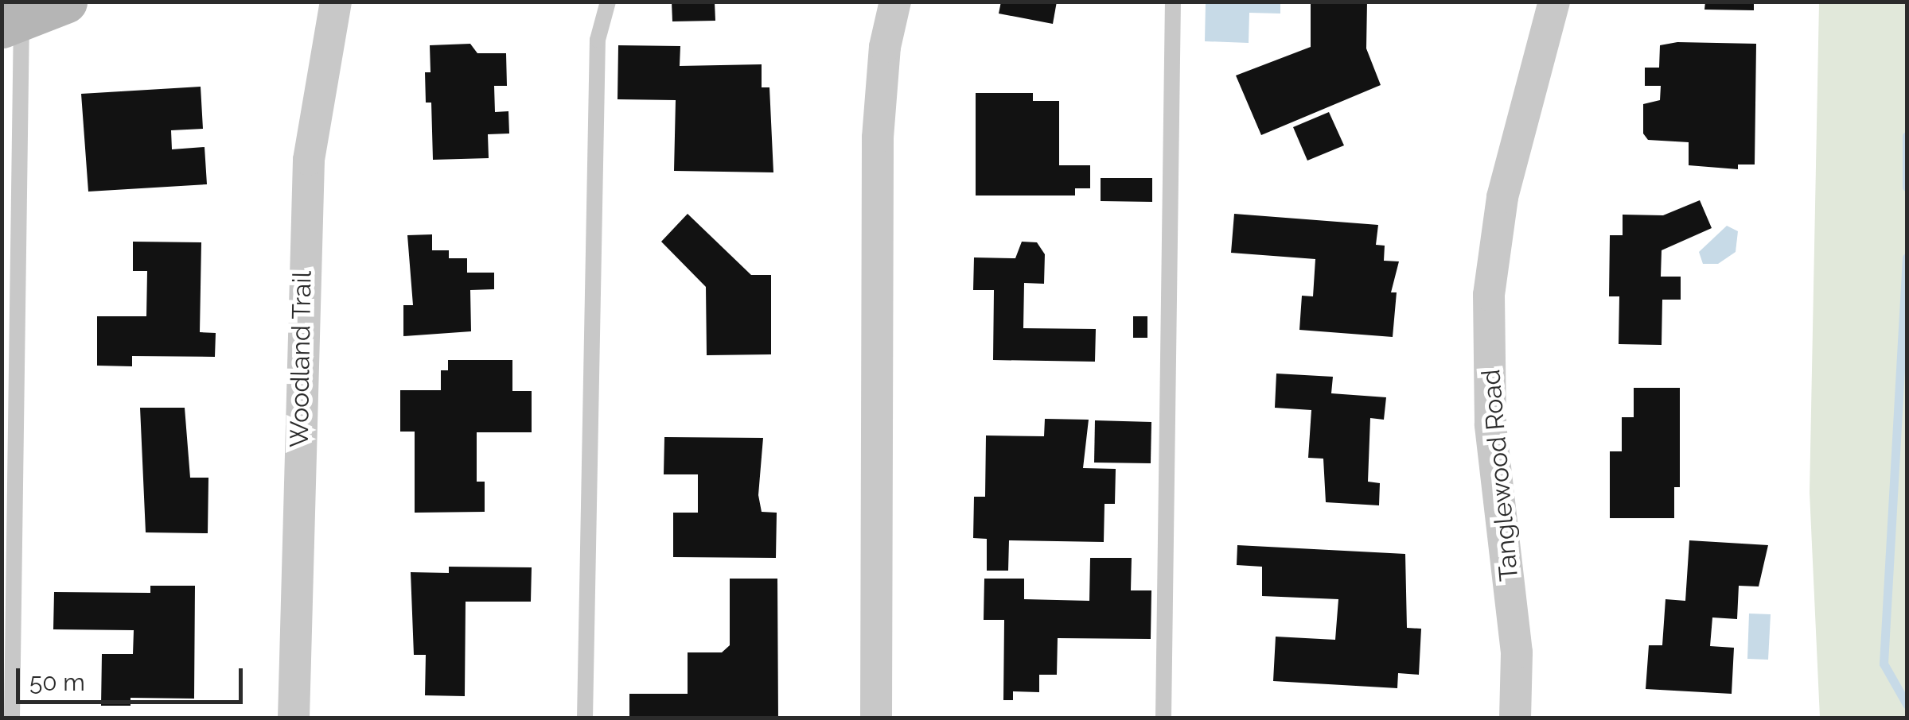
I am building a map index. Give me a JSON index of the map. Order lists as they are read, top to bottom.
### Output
{
  "streets": {
    "street": ["Woodland Trail", "Tanglewood Road"]
  },
  "scale_bar": "50 m"
}
